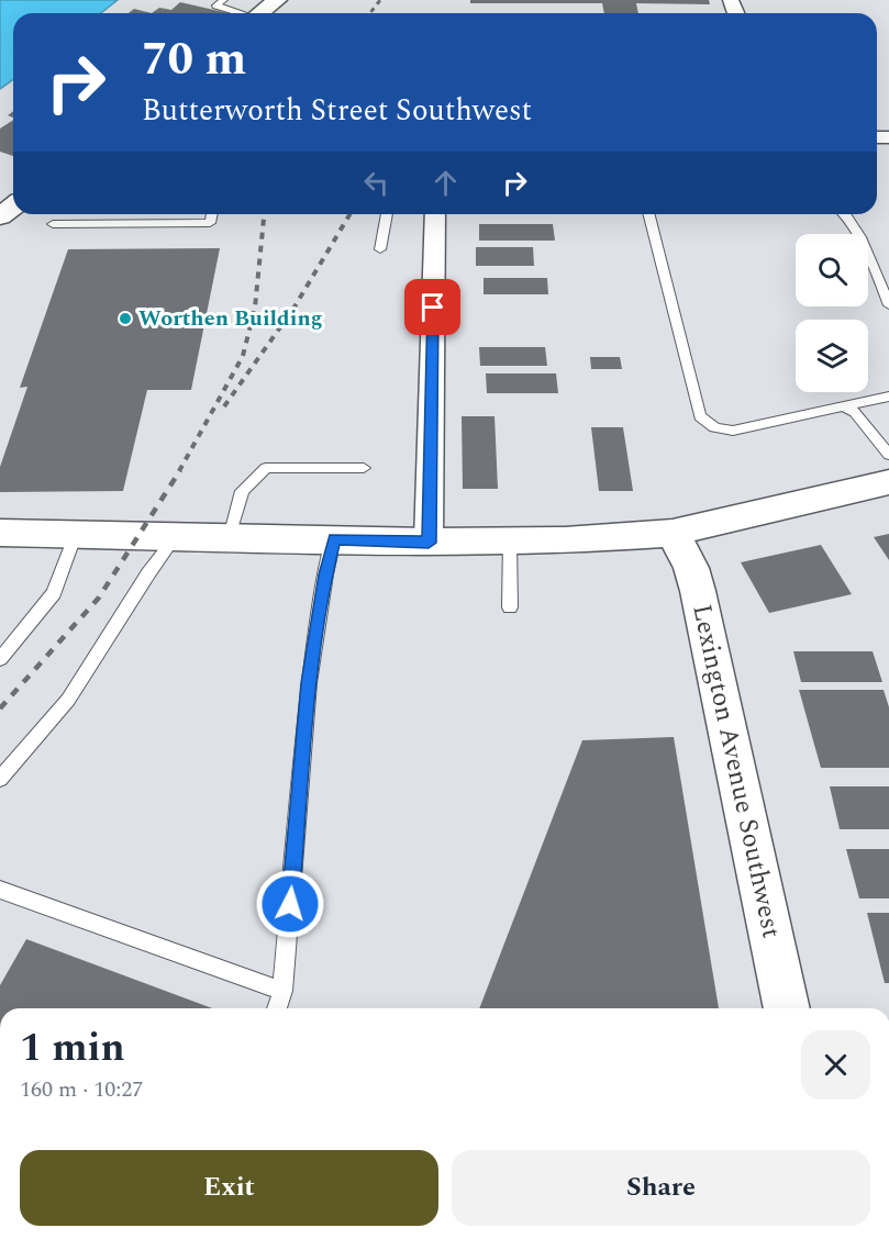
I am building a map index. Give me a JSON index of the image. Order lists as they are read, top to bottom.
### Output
{
  "streets": {
    "street": ["Lexington Avenue Southwest"]
  },
  "places": ["Worthen Building"],
  "page": {
    "turn": ["70 m", "Butterworth Street Southwest"],
    "heading": ["1 min", "160 m · 10:27"],
    "buttons": ["Exit", "Share"]
  }
}
